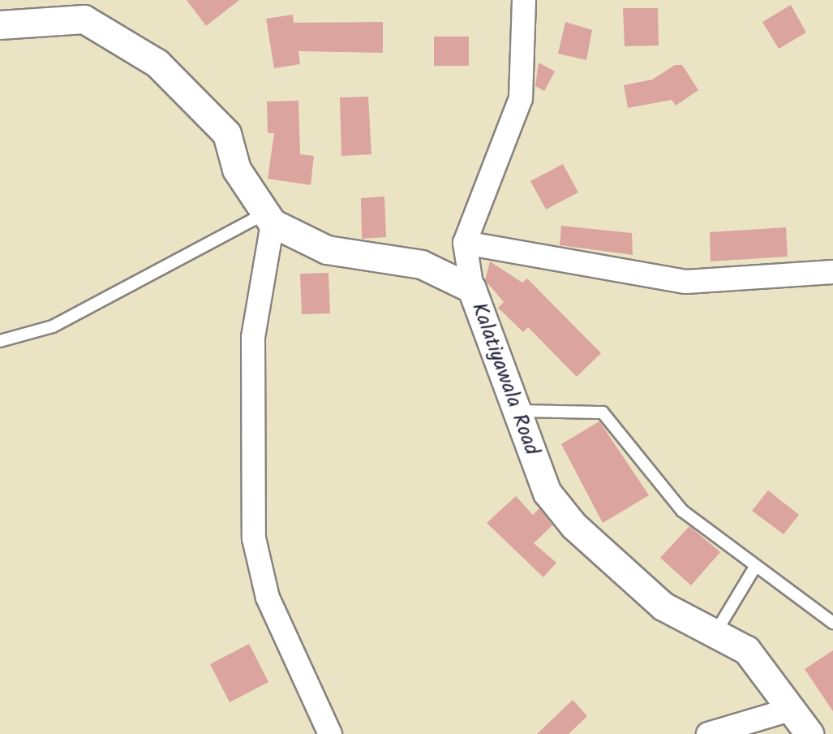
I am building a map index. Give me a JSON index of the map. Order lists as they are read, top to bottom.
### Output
{
  "streets": {
    "street": ["Kalatiyawala Road"]
  }
}
